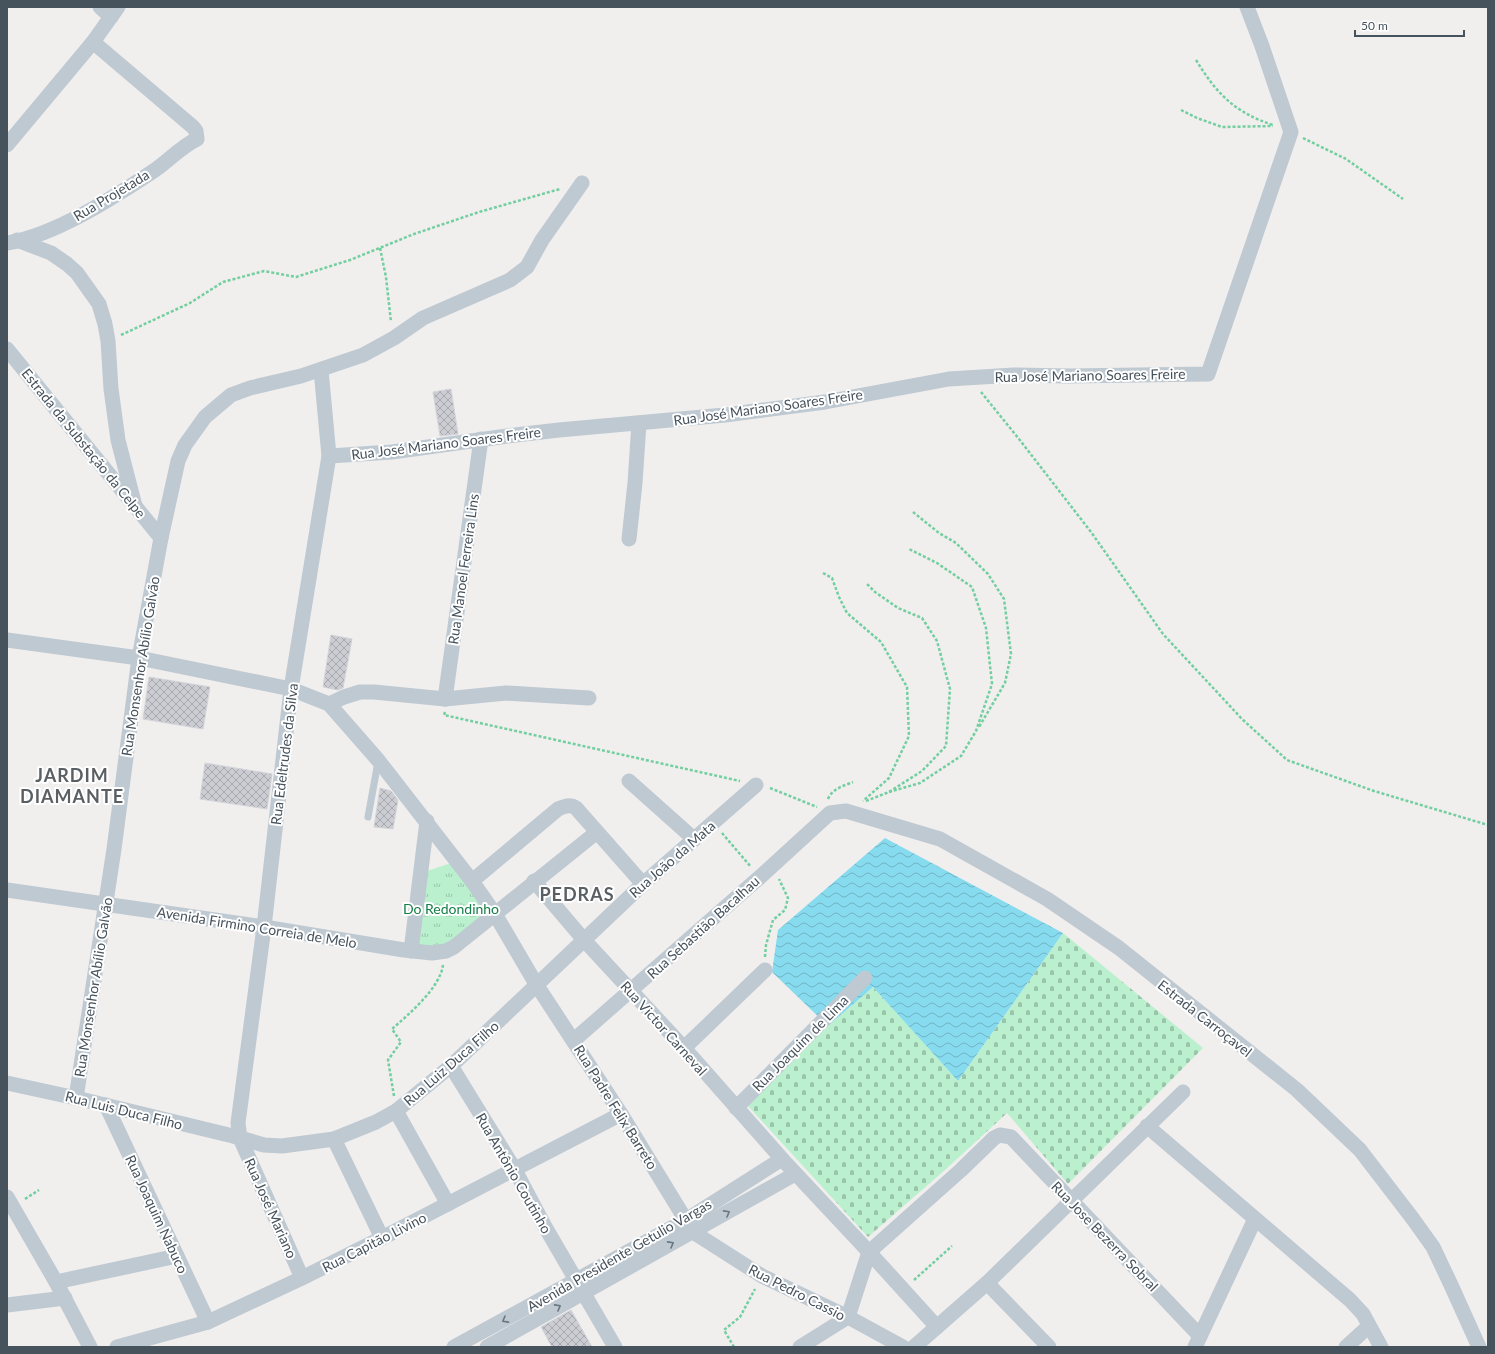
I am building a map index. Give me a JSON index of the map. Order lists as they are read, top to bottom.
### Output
{
  "streets": {
    "street": [
      "Rua Projetada",
      "Rua José Mariano Soares Freire",
      "Estrada da Substação da Celpe",
      "Rua Manoel Ferreira Lins",
      "Rua Monsenhor Abílio Galvão",
      "Rua Edeltrudes da Silva",
      "Rua João da Mata",
      "Avenida Firmino Correia de Melo",
      "Rua Sebastião Bacalhau",
      "Estrada Carroçavel",
      "Rua Victor Carneval",
      "Rua Joaquim de Lima",
      "Rua Luiz Duca Filho",
      "Rua Padre Felix Barreto",
      "Rua Luis Duca Filho",
      "Rua Antônio Coutinho",
      "Rua José Mariano",
      "Rua Joaquim Nabuco",
      "Rua Jose Bezerra Sobral",
      "Rua Capitão Livino",
      "Avenida Presidente Getulio Vargas",
      "Rua Pedro Cassio"
    ]
  },
  "crossings": [
    ["Rua José Mariano Soares Freire", "Rua Manoel Ferreira Lins"],
    ["Rua José Mariano Soares Freire", "Rua Edeltrudes da Silva"],
    ["Estrada da Substação da Celpe", "Rua Monsenhor Abílio Galvão"],
    ["Rua Monsenhor Abílio Galvão", "Rua Edeltrudes da Silva"],
    ["Rua Monsenhor Abílio Galvão", "Avenida Firmino Correia de Melo"],
    ["Rua Monsenhor Abílio Galvão", "Rua Luis Duca Filho"],
    ["Rua Edeltrudes da Silva", "Avenida Firmino Correia de Melo"],
    ["Rua Edeltrudes da Silva", "Rua Luiz Duca Filho"],
    ["Rua Edeltrudes da Silva", "Rua Luis Duca Filho"],
    ["Rua Edeltrudes da Silva", "Rua José Mariano"],
    ["Rua João da Mata", "Rua Victor Carneval"],
    ["Rua João da Mata", "Rua Luiz Duca Filho"],
    ["Rua João da Mata", "Rua Padre Felix Barreto"],
    ["Avenida Firmino Correia de Melo", "Rua Victor Carneval"],
    ["Avenida Firmino Correia de Melo", "Rua Padre Felix Barreto"],
    ["Rua Sebastião Bacalhau", "Estrada Carroçavel"],
    ["Rua Sebastião Bacalhau", "Rua Victor Carneval"],
    ["Rua Sebastião Bacalhau", "Rua Padre Felix Barreto"],
    ["Rua Victor Carneval", "Rua Joaquim de Lima"],
    ["Rua Victor Carneval", "Rua Jose Bezerra Sobral"],
    ["Rua Victor Carneval", "Avenida Presidente Getulio Vargas"],
    ["Rua Luiz Duca Filho", "Rua Padre Felix Barreto"],
    ["Rua Luiz Duca Filho", "Rua Luis Duca Filho"],
    ["Rua Luiz Duca Filho", "Rua Antônio Coutinho"],
    ["Rua Luiz Duca Filho", "Rua José Mariano"],
    ["Rua Padre Felix Barreto", "Rua Capitão Livino"],
    ["Rua Padre Felix Barreto", "Avenida Presidente Getulio Vargas"],
    ["Rua Padre Felix Barreto", "Rua Pedro Cassio"],
    ["Rua Luis Duca Filho", "Rua José Mariano"],
    ["Rua Luis Duca Filho", "Rua Joaquim Nabuco"],
    ["Rua Antônio Coutinho", "Rua Capitão Livino"],
    ["Rua Antônio Coutinho", "Avenida Presidente Getulio Vargas"],
    ["Rua José Mariano", "Rua Capitão Livino"],
    ["Rua Joaquim Nabuco", "Rua Capitão Livino"],
    ["Avenida Presidente Getulio Vargas", "Rua Pedro Cassio"]
  ],
  "districts": ["JARDIM DIAMANTE", "PEDRAS"],
  "parks": ["Do Redondinho"],
  "scale_bar": "50 m"
}
